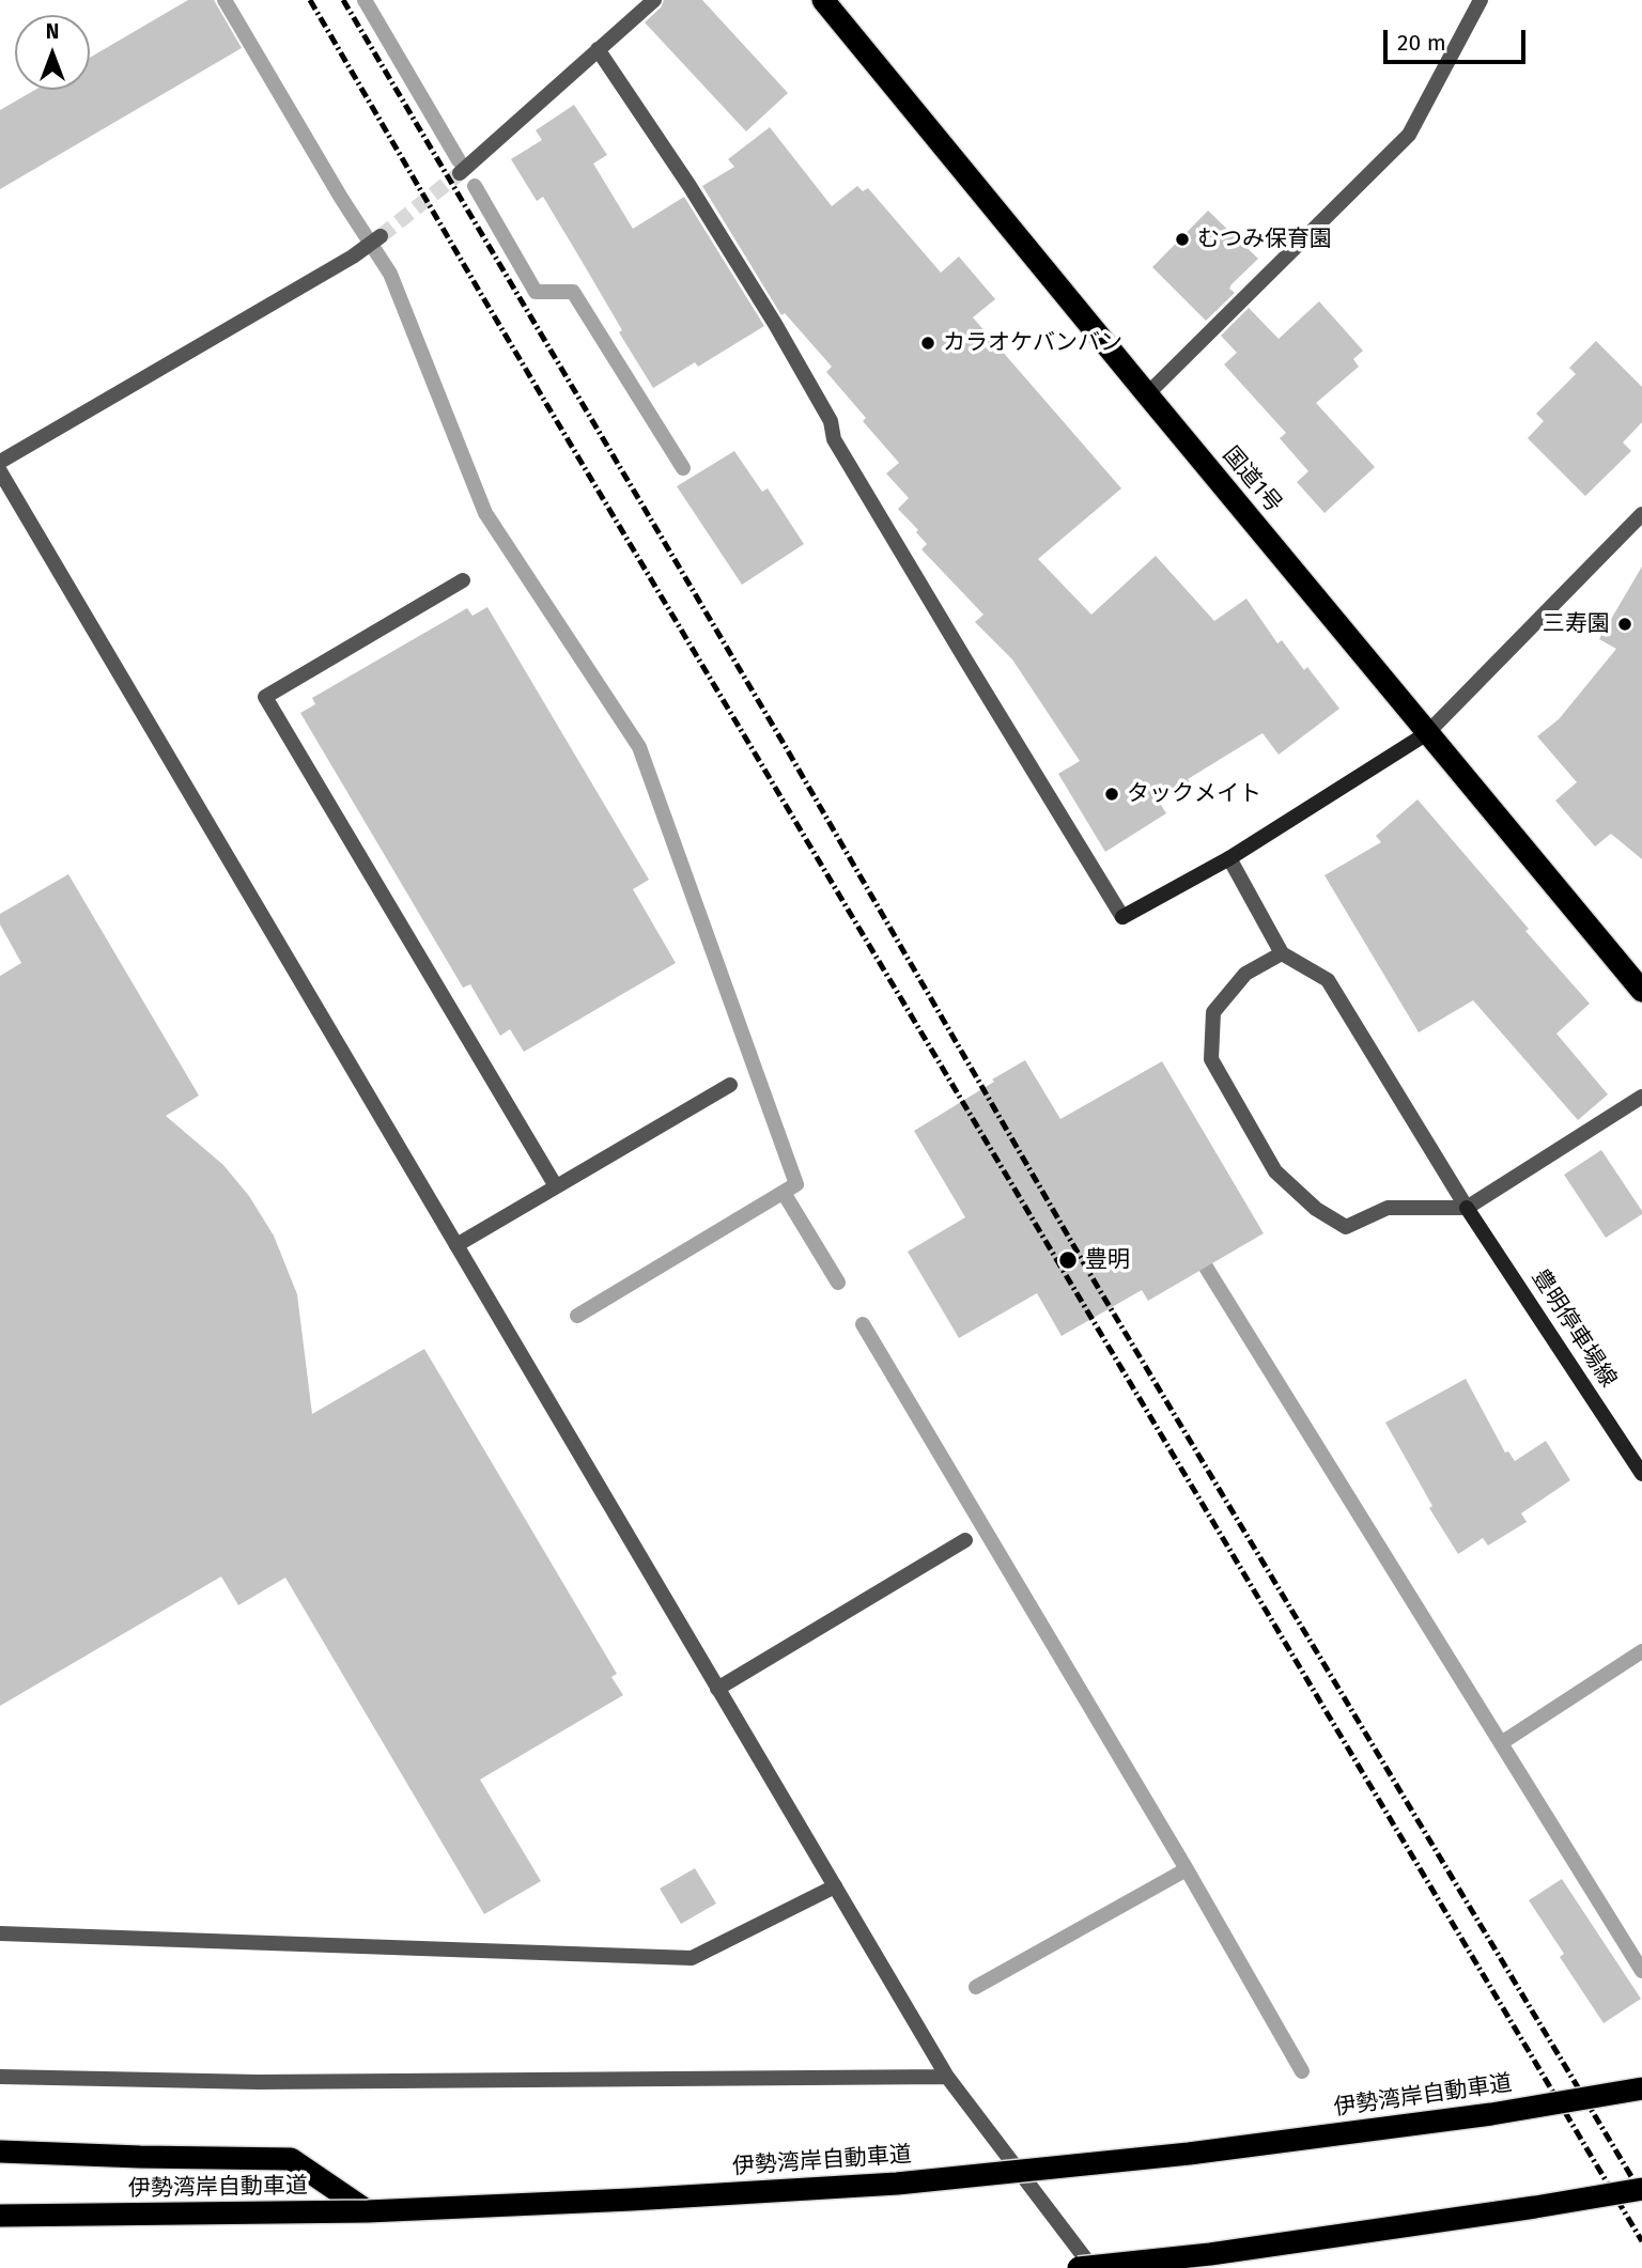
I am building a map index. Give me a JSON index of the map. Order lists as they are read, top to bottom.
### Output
{
  "streets": {
    "highway": ["国道1号", "伊勢湾岸自動車道"],
    "street": ["豊明停車場線"]
  },
  "places": [
    "むつみ保育園",
    "カラオケバンバン",
    "三寿園",
    "タックメイト",
    "豊明"
  ],
  "scale_bar": "20 m",
  "north": "top"
}
